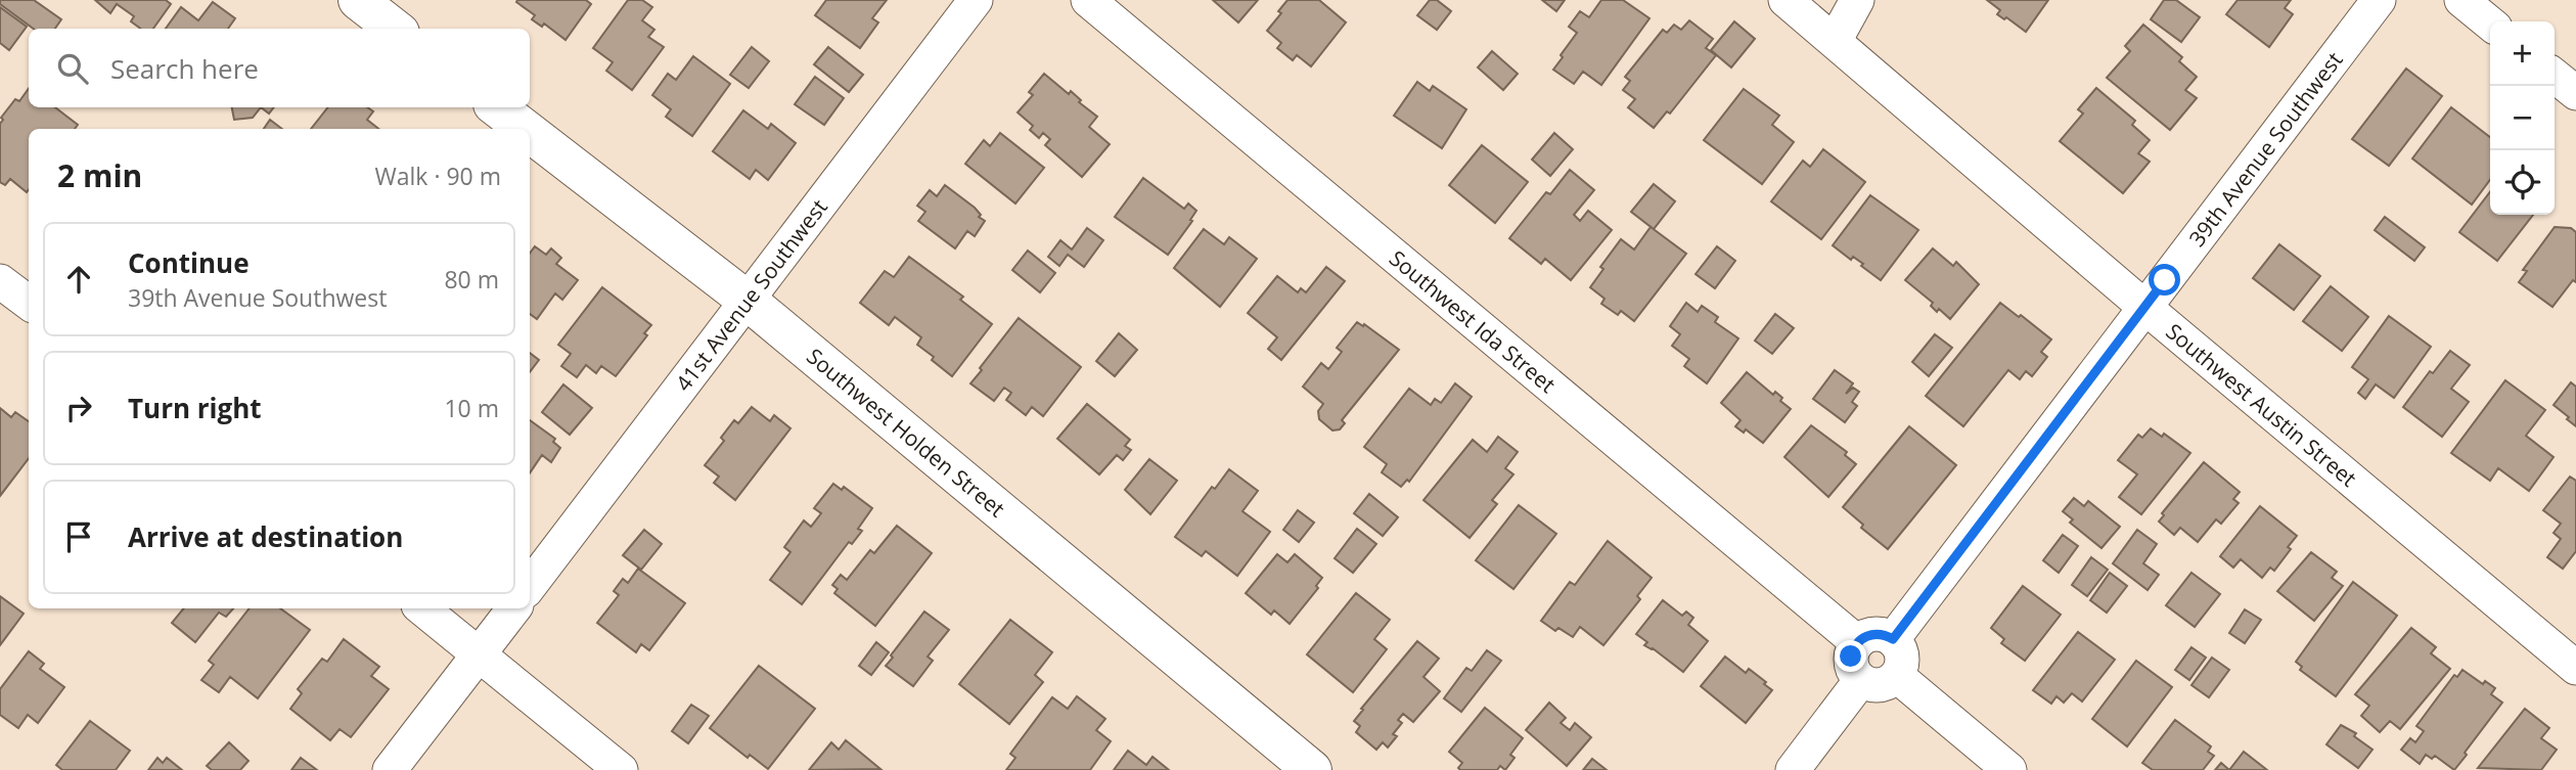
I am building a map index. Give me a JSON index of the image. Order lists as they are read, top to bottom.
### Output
{
  "streets": {
    "street": [
      "39th Avenue Southwest",
      "41st Avenue Southwest",
      "Southwest Ida Street",
      "Southwest Austin Street",
      "Southwest Holden Street"
    ]
  },
  "crossings": [
    ["39th Avenue Southwest", "Southwest Ida Street"],
    ["39th Avenue Southwest", "Southwest Austin Street"],
    ["41st Avenue Southwest", "Southwest Holden Street"]
  ],
  "page": {
    "map_buttons": ["+", "−"],
    "search": "Search here",
    "heading": ["2 min", "Walk · 90 m"],
    "list": [
      ["Continue", "39th Avenue Southwest", "80 m"],
      ["Turn right", "10 m"],
      "Arrive at destination"
    ]
  }
}
